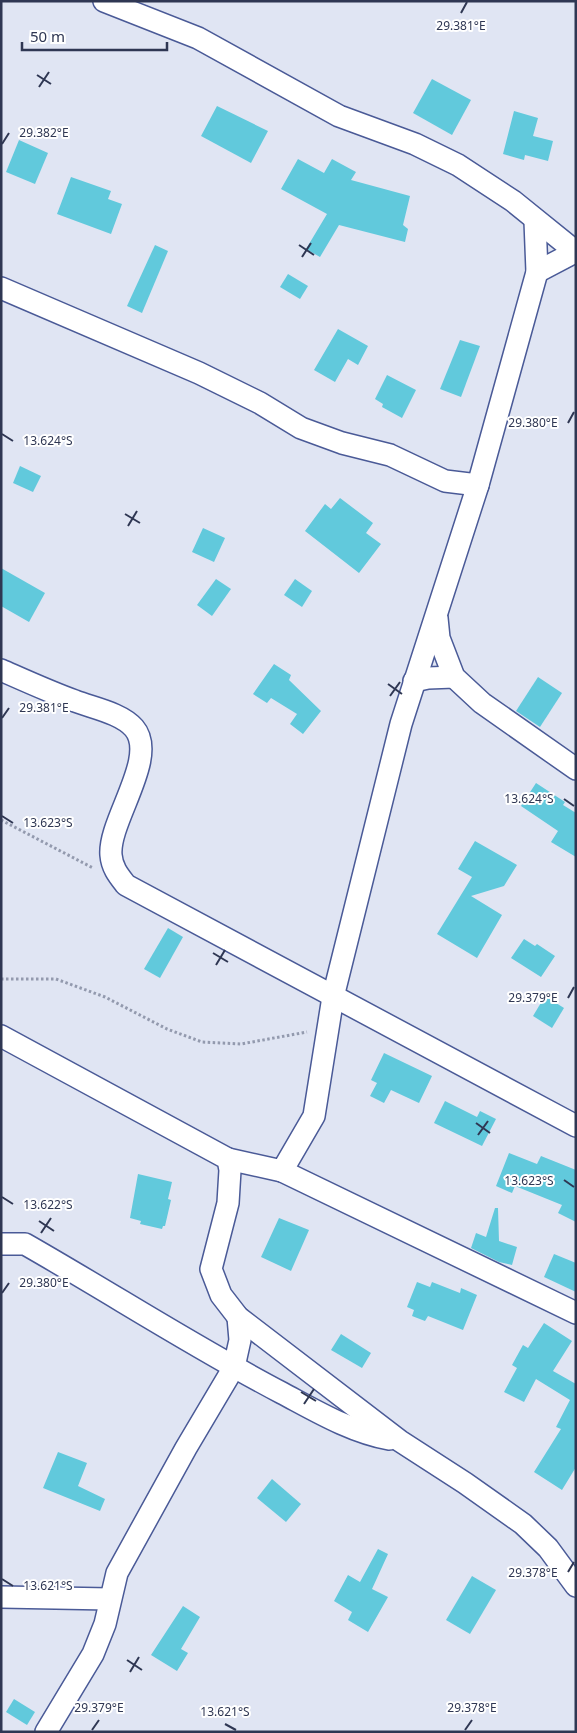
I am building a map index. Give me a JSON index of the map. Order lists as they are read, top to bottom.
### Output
{
  "scale_bar": "50 m",
  "coordinates": [
    "29.381°E",
    "29.382°E",
    "29.380°E",
    "13.624°S",
    "13.623°S",
    "29.379°E",
    "13.622°S",
    "29.378°E",
    "13.621°S"
  ]
}
